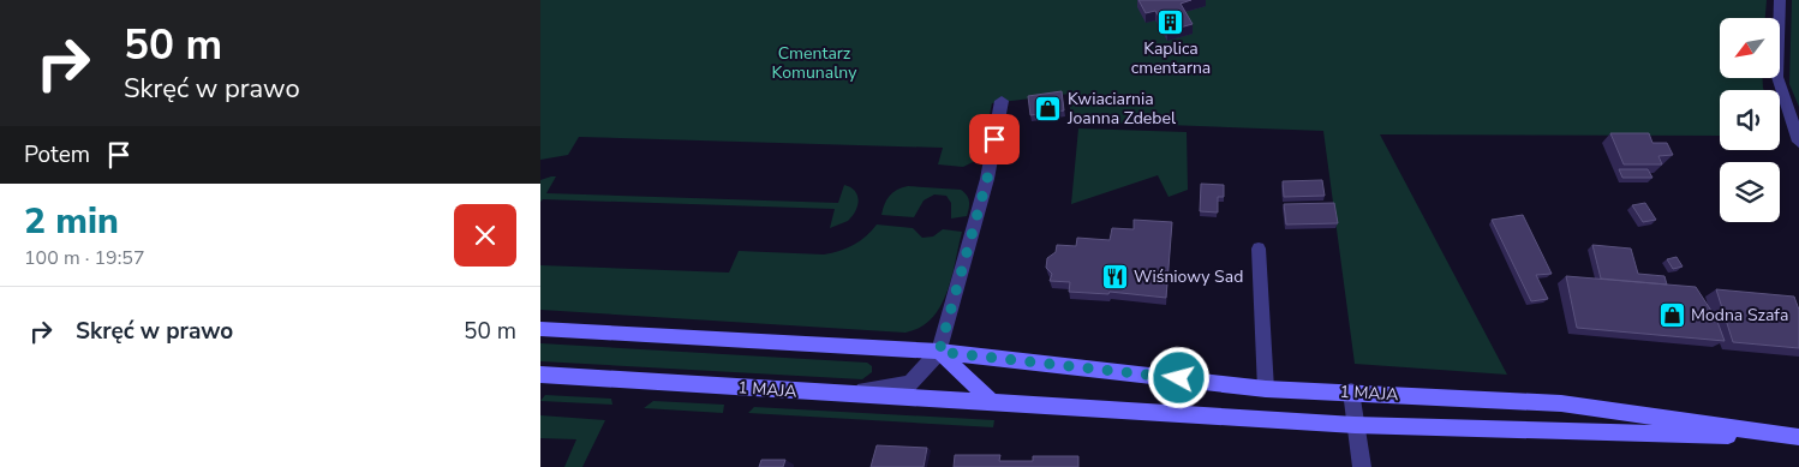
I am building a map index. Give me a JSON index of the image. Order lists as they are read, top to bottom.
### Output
{
  "streets": {
    "main road": ["1 MAJA"]
  },
  "parks": ["Cmentarz Komunalny"],
  "places": {
    "building": ["Kaplica cmentarna"],
    "shop": ["Kwiaciarnia Joanna Zdebel", "Modna Szafa"],
    "restaurant": ["Wiśniowy Sad"]
  },
  "north": "bottom left",
  "page": {
    "turn": ["50 m", "Skręć w prawo"],
    "then": "Potem",
    "heading": ["2 min", "100 m · 19:57"],
    "list": [
      {
        "name": "Skręć w prawo",
        "value": "50 m"
      }
    ]
  }
}
